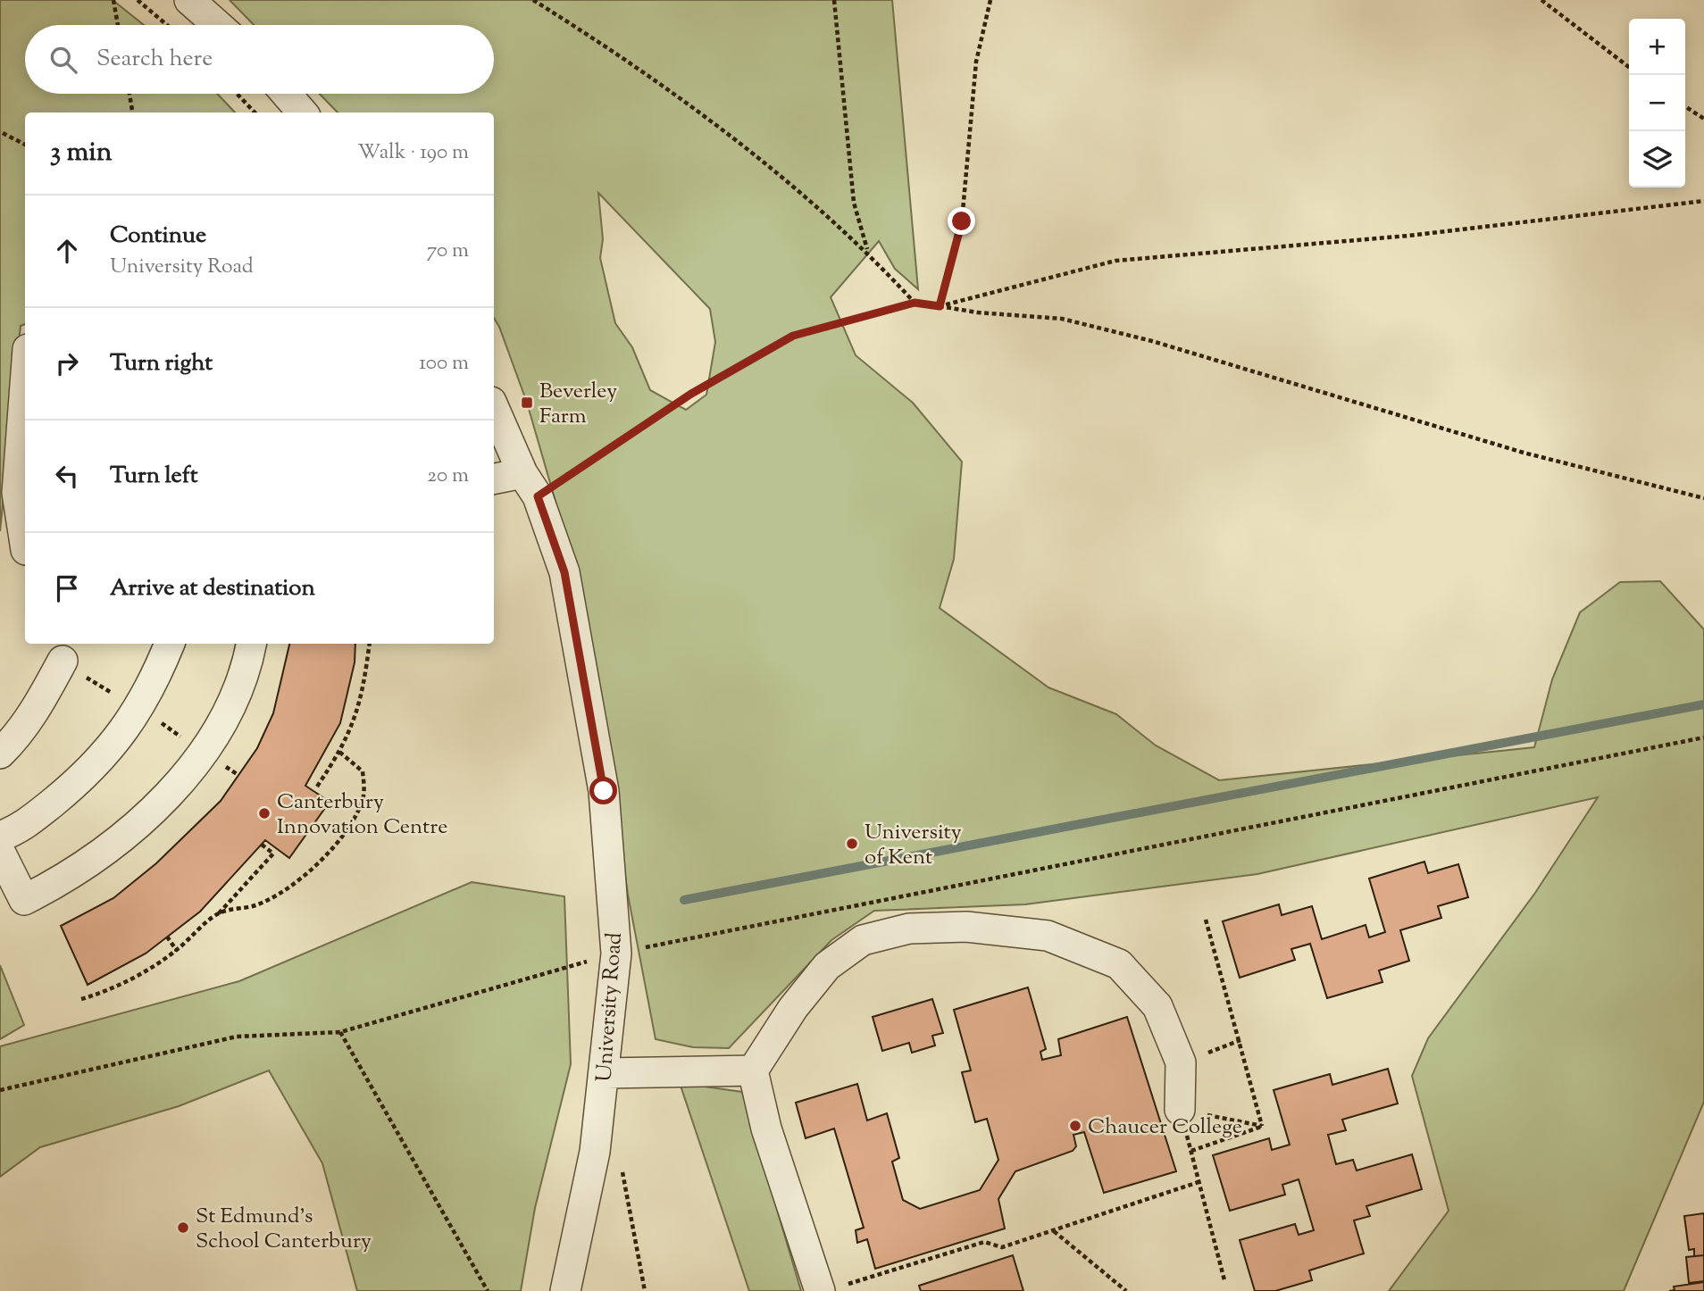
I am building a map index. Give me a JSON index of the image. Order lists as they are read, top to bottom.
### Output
{
  "streets": {
    "street": ["University Road"]
  },
  "places": {
    "transit": ["Beverley Farm"],
    "other": [
      "Canterbury Innovation Centre",
      "University of Kent",
      "Chaucer College",
      "St Edmund's School Canterbury"
    ]
  },
  "page": {
    "map_buttons": ["+", "−"],
    "search": "Search here",
    "heading": ["3 min", "Walk · 190 m"],
    "list": [
      ["Continue", "University Road", "70 m"],
      ["Turn right", "100 m"],
      ["Turn left", "20 m"],
      "Arrive at destination"
    ]
  }
}
